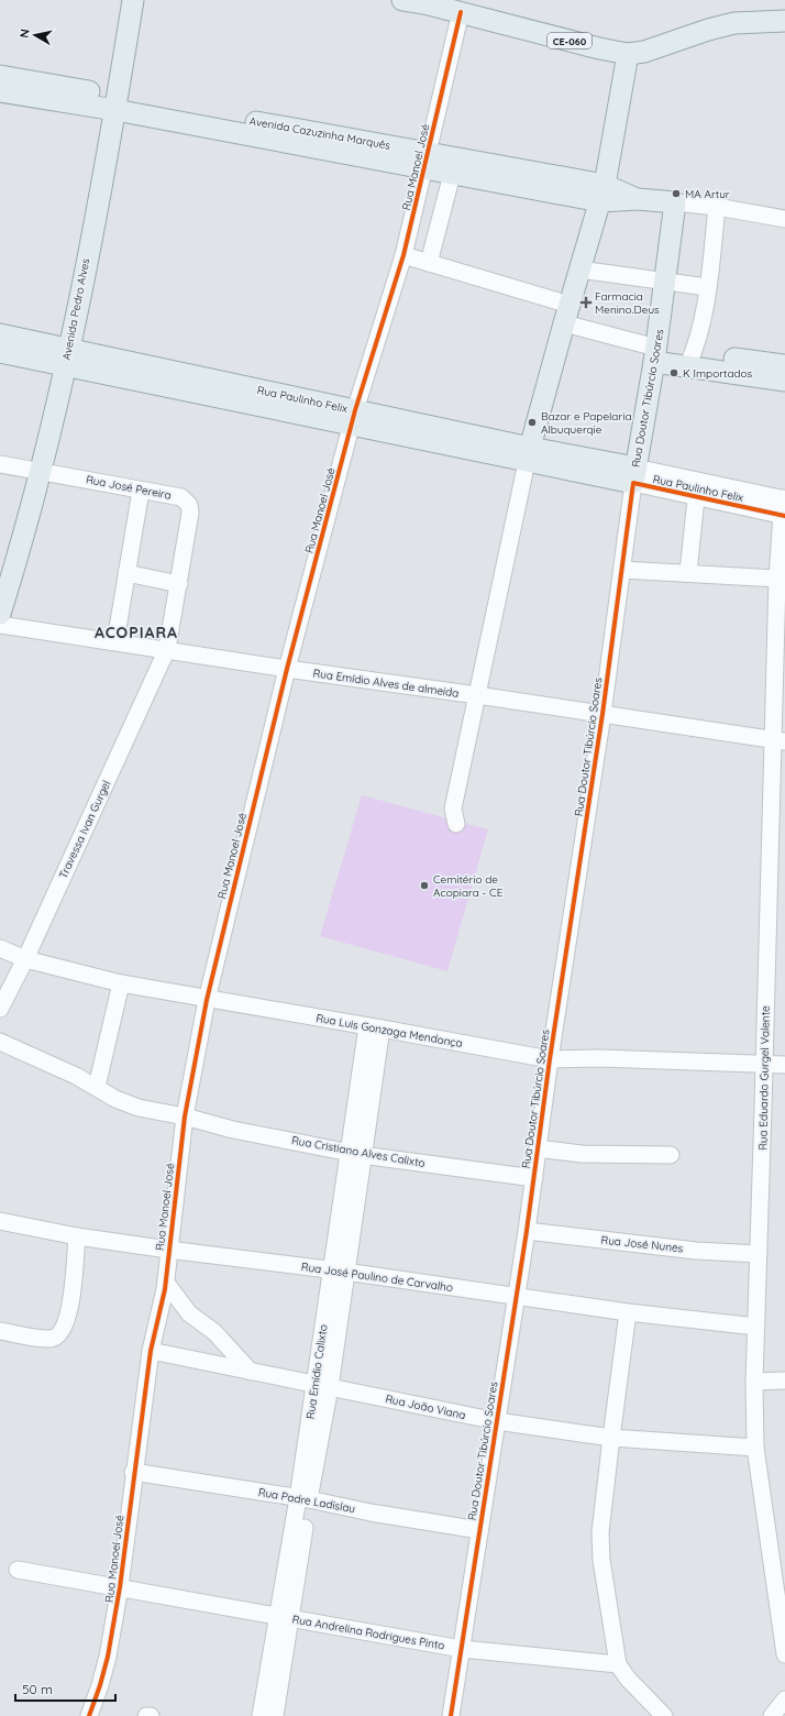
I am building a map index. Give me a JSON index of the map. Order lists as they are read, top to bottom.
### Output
{
  "streets": {
    "main road": [
      "CE-060",
      "Avenida Cazuzinha Marquês",
      "Avenida Pedro Alves",
      "Rua Doutor Tibúrcio Soares",
      "Rua Paulinho Felix"
    ],
    "street": [
      "Rua Manoel José",
      "Rua José Pereira",
      "Rua Emídio Alves de almeida",
      "Travessa Ivan Gurgel",
      "Rua Luis Gonzaga Mendonça",
      "Rua Eduardo Gurgel Valente",
      "Rua Cristiano Alves Calixto",
      "Rua José Nunes",
      "Rua José Paulino de Carvalho",
      "Rua Emídio Calixto",
      "Rua João Viana",
      "Rua Padre Ladislau",
      "Rua Andrelina Rodrigues Pinto"
    ]
  },
  "crossings": [
    ["CE-060", "Rua Manoel José"],
    ["Avenida Cazuzinha Marquês", "Rua Manoel José"],
    ["Avenida Cazuzinha Marquês", "Avenida Pedro Alves"],
    ["Avenida Cazuzinha Marquês", "Rua Doutor Tibúrcio Soares"],
    ["Rua Manoel José", "Rua Paulinho Felix"],
    ["Rua Manoel José", "Rua Emídio Alves de almeida"],
    ["Rua Manoel José", "Rua Luis Gonzaga Mendonça"],
    ["Rua Manoel José", "Rua Cristiano Alves Calixto"],
    ["Rua Manoel José", "Rua José Paulino de Carvalho"],
    ["Rua Manoel José", "Rua João Viana"],
    ["Rua Manoel José", "Rua Padre Ladislau"],
    ["Rua Manoel José", "Rua Andrelina Rodrigues Pinto"],
    ["Avenida Pedro Alves", "Rua Paulinho Felix"],
    ["Avenida Pedro Alves", "Rua José Pereira"],
    ["Rua Doutor Tibúrcio Soares", "Rua Paulinho Felix"],
    ["Rua Doutor Tibúrcio Soares", "Rua Emídio Alves de almeida"],
    ["Rua Doutor Tibúrcio Soares", "Rua Luis Gonzaga Mendonça"],
    ["Rua Doutor Tibúrcio Soares", "Rua Cristiano Alves Calixto"],
    ["Rua Doutor Tibúrcio Soares", "Rua José Nunes"],
    ["Rua Doutor Tibúrcio Soares", "Rua José Paulino de Carvalho"],
    ["Rua Doutor Tibúrcio Soares", "Rua João Viana"],
    ["Rua Doutor Tibúrcio Soares", "Rua Padre Ladislau"],
    ["Rua Doutor Tibúrcio Soares", "Rua Andrelina Rodrigues Pinto"],
    ["Rua Paulinho Felix", "Rua Eduardo Gurgel Valente"],
    ["Rua José Pereira", "Rua Emídio Alves de almeida"],
    ["Rua José Pereira", "Travessa Ivan Gurgel"],
    ["Rua Emídio Alves de almeida", "Travessa Ivan Gurgel"],
    ["Rua Emídio Alves de almeida", "Rua Eduardo Gurgel Valente"],
    ["Travessa Ivan Gurgel", "Rua Luis Gonzaga Mendonça"],
    ["Rua Luis Gonzaga Mendonça", "Rua Eduardo Gurgel Valente"],
    ["Rua Luis Gonzaga Mendonça", "Rua Emídio Calixto"],
    ["Rua Eduardo Gurgel Valente", "Rua José Nunes"],
    ["Rua Eduardo Gurgel Valente", "Rua José Paulino de Carvalho"],
    ["Rua Eduardo Gurgel Valente", "Rua João Viana"],
    ["Rua Cristiano Alves Calixto", "Rua Emídio Calixto"],
    ["Rua José Paulino de Carvalho", "Rua Emídio Calixto"],
    ["Rua Emídio Calixto", "Rua João Viana"],
    ["Rua Emídio Calixto", "Rua Padre Ladislau"],
    ["Rua Emídio Calixto", "Rua Andrelina Rodrigues Pinto"]
  ],
  "districts": ["ACOPIARA"],
  "places": {
    "other": [
      "MA Artur",
      "K Importados",
      "Bazar e Papelaria Albuquerqie",
      "Cemitério de Acopiara - CE"
    ],
    "health": ["Farmacia Menino.Deus"]
  },
  "scale_bar": "50 m",
  "north": "left"
}
